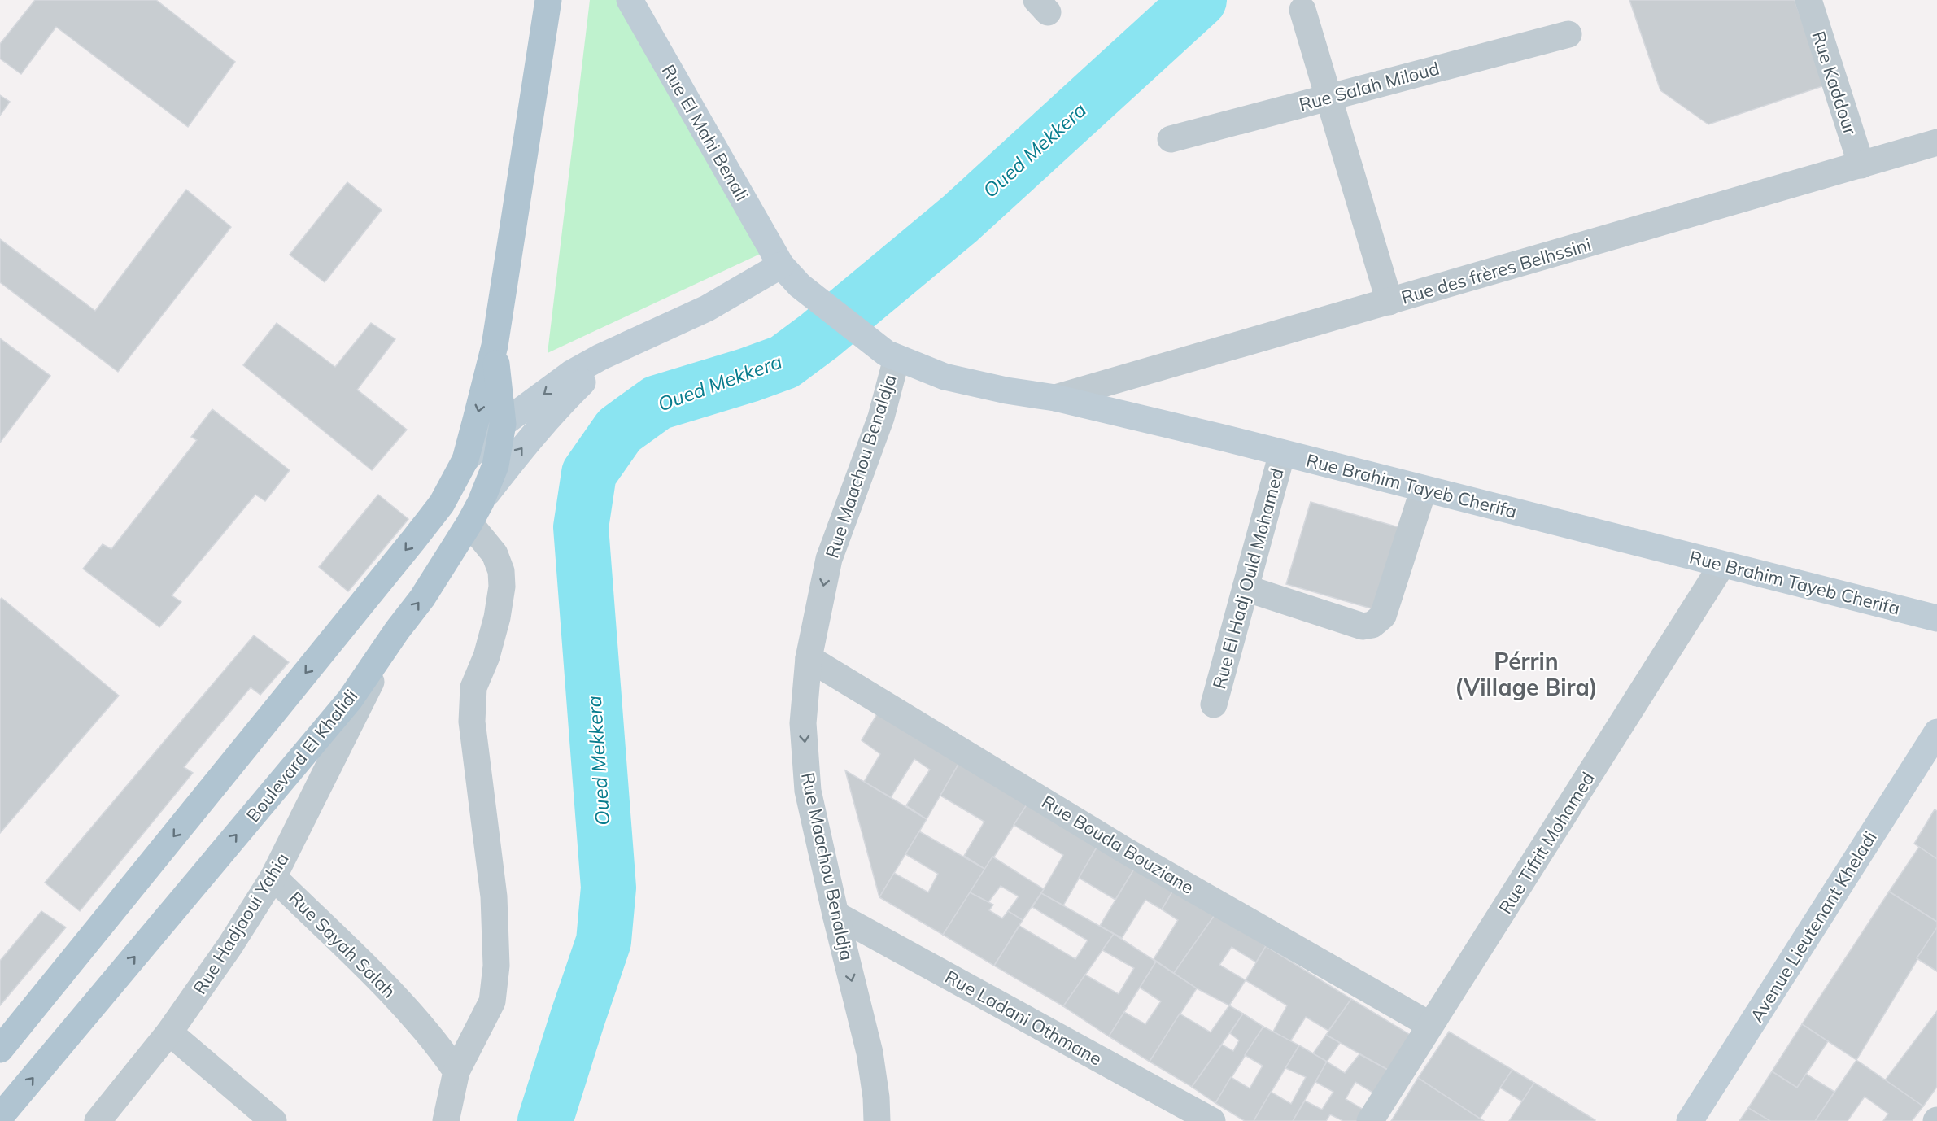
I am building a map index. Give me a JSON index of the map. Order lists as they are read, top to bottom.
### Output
{
  "streets": {
    "main road": [
      "Rue El Mahi Benali",
      "Rue Brahim Tayeb Cherifa",
      "Boulevard El Khalidi",
      "Avenue Lieutenant Kheladi"
    ],
    "street": [
      "Rue Kaddour",
      "Rue Salah Miloud",
      "Rue des frères Belhssini",
      "Rue Maachou Benaldja",
      "Rue El Hadj Ould Mohamed",
      "Rue Tifrit Mohamed",
      "Rue Bouda Bouziane",
      "Rue Hadjaoui Yahia",
      "Rue Sayah Salah",
      "Rue Ladani Othmane"
    ]
  },
  "crossings": [
    ["Rue Kaddour", "Rue des frères Belhssini"],
    ["Rue El Mahi Benali", "Rue Brahim Tayeb Cherifa"],
    ["Rue des frères Belhssini", "Rue Brahim Tayeb Cherifa"],
    ["Rue Maachou Benaldja", "Rue Brahim Tayeb Cherifa"],
    ["Rue Maachou Benaldja", "Rue Bouda Bouziane"],
    ["Rue Maachou Benaldja", "Rue Ladani Othmane"],
    ["Rue Brahim Tayeb Cherifa", "Rue El Hadj Ould Mohamed"],
    ["Rue Brahim Tayeb Cherifa", "Rue Tifrit Mohamed"],
    ["Boulevard El Khalidi", "Rue Hadjaoui Yahia"],
    ["Rue Tifrit Mohamed", "Rue Bouda Bouziane"],
    ["Rue Hadjaoui Yahia", "Rue Sayah Salah"]
  ],
  "one_way": ["Rue Maachou Benaldja"],
  "districts": ["Pérrin (Village Bira)"],
  "water": ["Oued Mekkera"]
}
